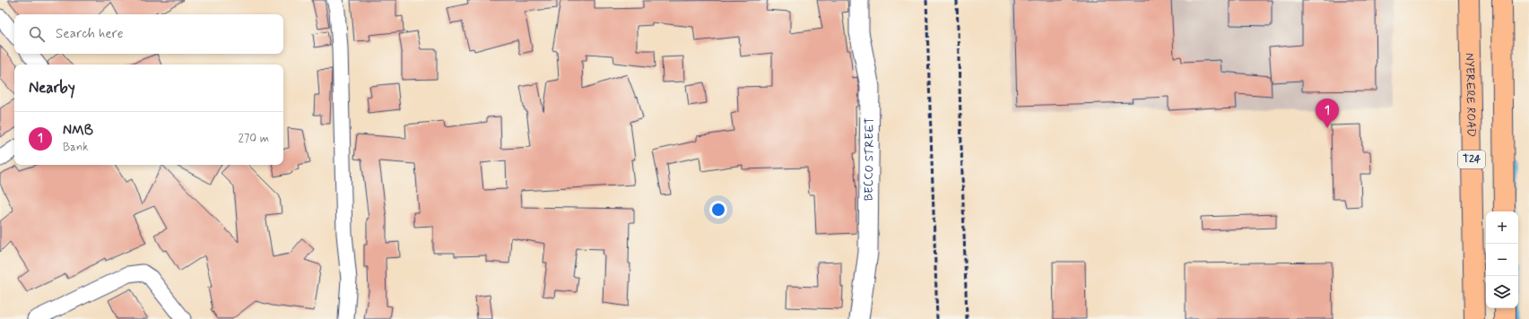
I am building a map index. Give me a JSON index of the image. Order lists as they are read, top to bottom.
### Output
{
  "streets": {
    "highway": ["NYERERE ROAD", "T24"],
    "street": ["BECCO STREET"]
  },
  "page": {
    "search": "Search here",
    "heading": "Nearby",
    "pins": "1",
    "list": [
      {
        "mark": "1",
        "name": "NMB",
        "note": "Bank",
        "value": "270 m"
      }
    ],
    "map_buttons": ["+", "−"]
  }
}
